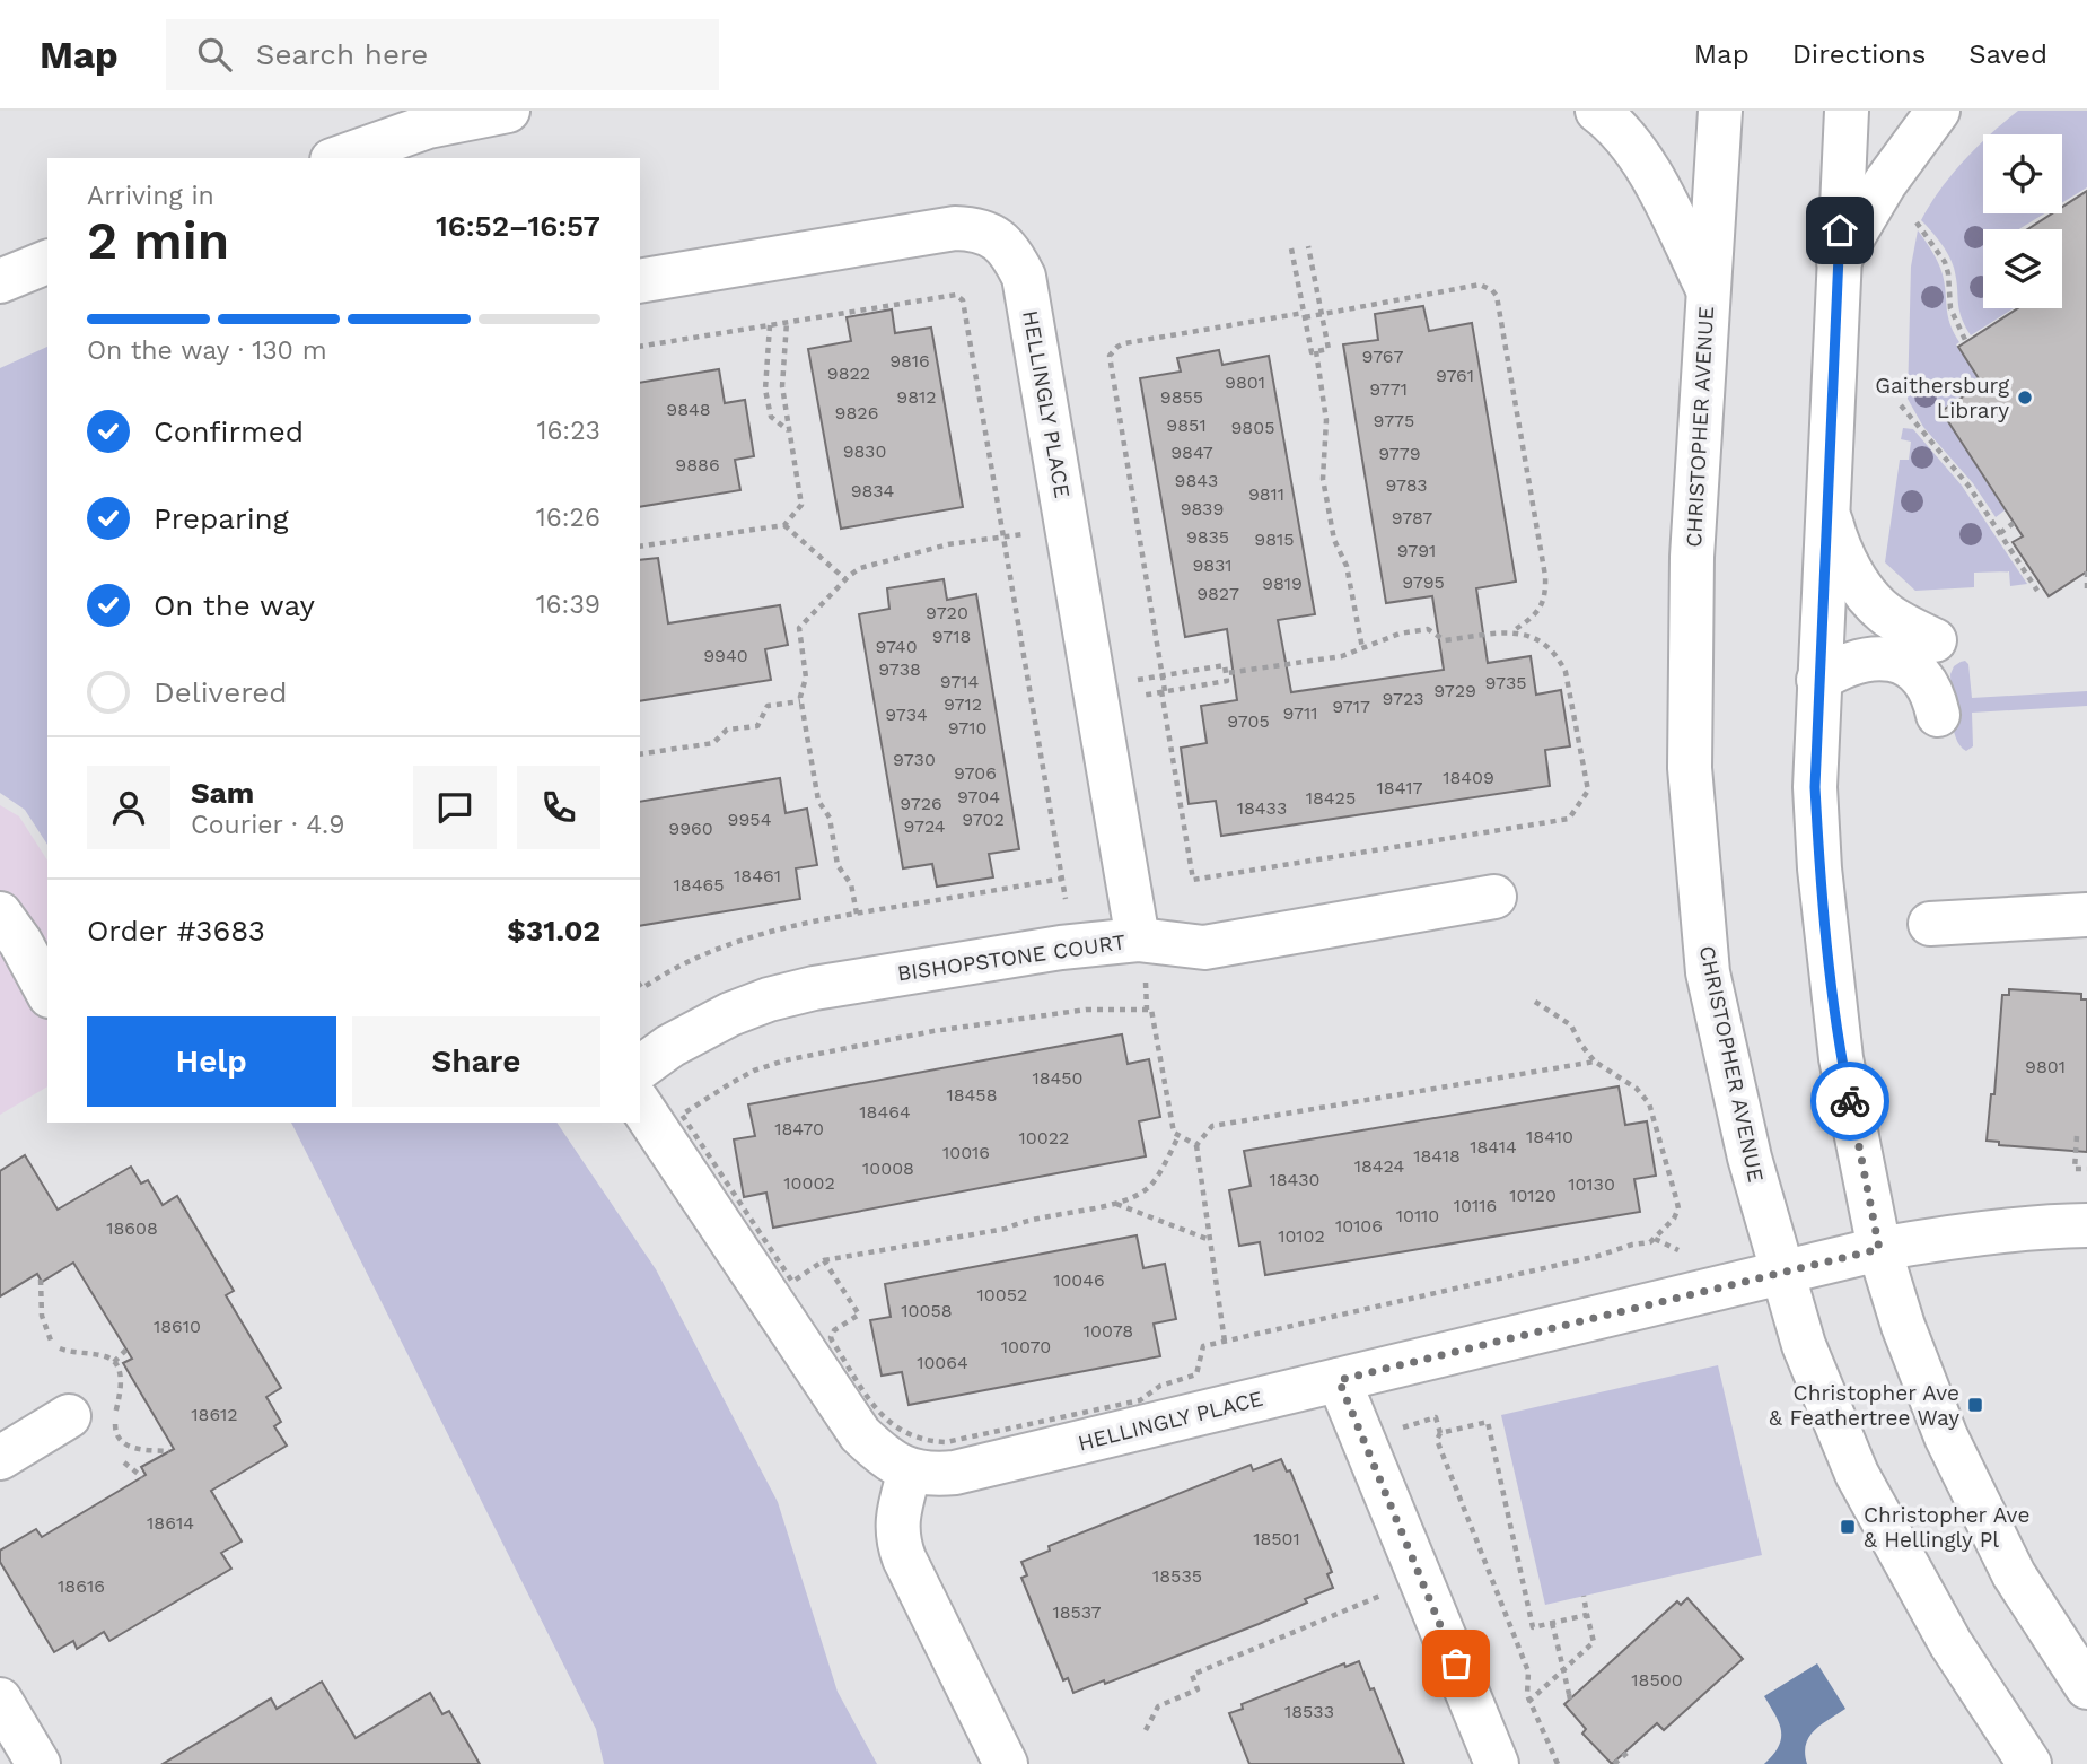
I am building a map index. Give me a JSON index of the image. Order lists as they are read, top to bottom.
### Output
{
  "streets": {
    "street": ["HELLINGLY PLACE", "CHRISTOPHER AVENUE", "BISHOPSTONE COURT"]
  },
  "crossings": [
    ["HELLINGLY PLACE", "CHRISTOPHER AVENUE"],
    ["HELLINGLY PLACE", "BISHOPSTONE COURT"]
  ],
  "places": {
    "other": ["Gaithersburg Library"],
    "transit": ["Christopher Ave & Feathertree Way", "Christopher Ave & Hellingly Pl"]
  },
  "house_numbers": [
    "9767",
    "9816",
    "9822",
    "9761",
    "9801",
    "9771",
    "9812",
    "9855",
    "9848",
    "9826",
    "9775",
    "9851",
    "9805",
    "9830",
    "9847",
    "9779",
    "9886",
    "9843",
    "9783",
    "9834",
    "9811",
    "9839",
    "9787",
    "9835",
    "9815",
    "9791",
    "9831",
    "9795",
    "9819",
    "9827",
    "9720",
    "9718",
    "9740",
    "9940",
    "9738",
    "9714",
    "9735",
    "9729",
    "9723",
    "9712",
    "9717",
    "9711",
    "9734",
    "9705",
    "9710",
    "9730",
    "9706",
    "18409",
    "18417",
    "9704",
    "18425",
    "9726",
    "18433",
    "9954",
    "9702",
    "9724",
    "9960",
    "18461",
    "18465",
    "9801",
    "18450",
    "18458",
    "18464",
    "18470",
    "18410",
    "10022",
    "18414",
    "10016",
    "18418",
    "18424",
    "10008",
    "18430",
    "10002",
    "10130",
    "10120",
    "10116",
    "10110",
    "10106",
    "18608",
    "10102",
    "10046",
    "10052",
    "10058",
    "18610",
    "10078",
    "10070",
    "10064",
    "18612",
    "18614",
    "18501",
    "18535",
    "18616",
    "18537",
    "18500",
    "18533"
  ],
  "page": {
    "header": "Map",
    "search": "Search here",
    "nav": ["Map", "Directions", "Saved"],
    "heading": ["2 min", "Arriving in", "16:52–16:57"],
    "panel": [
      "Sam",
      "Courier · 4.9",
      "Order #3683",
      "$31.02"
    ],
    "bar": "On the way · 130 m",
    "list": [
      ["Confirmed", "16:23"],
      ["Preparing", "16:26"],
      ["On the way", "16:39"],
      "Delivered"
    ],
    "buttons": ["Help", "Share"]
  }
}
